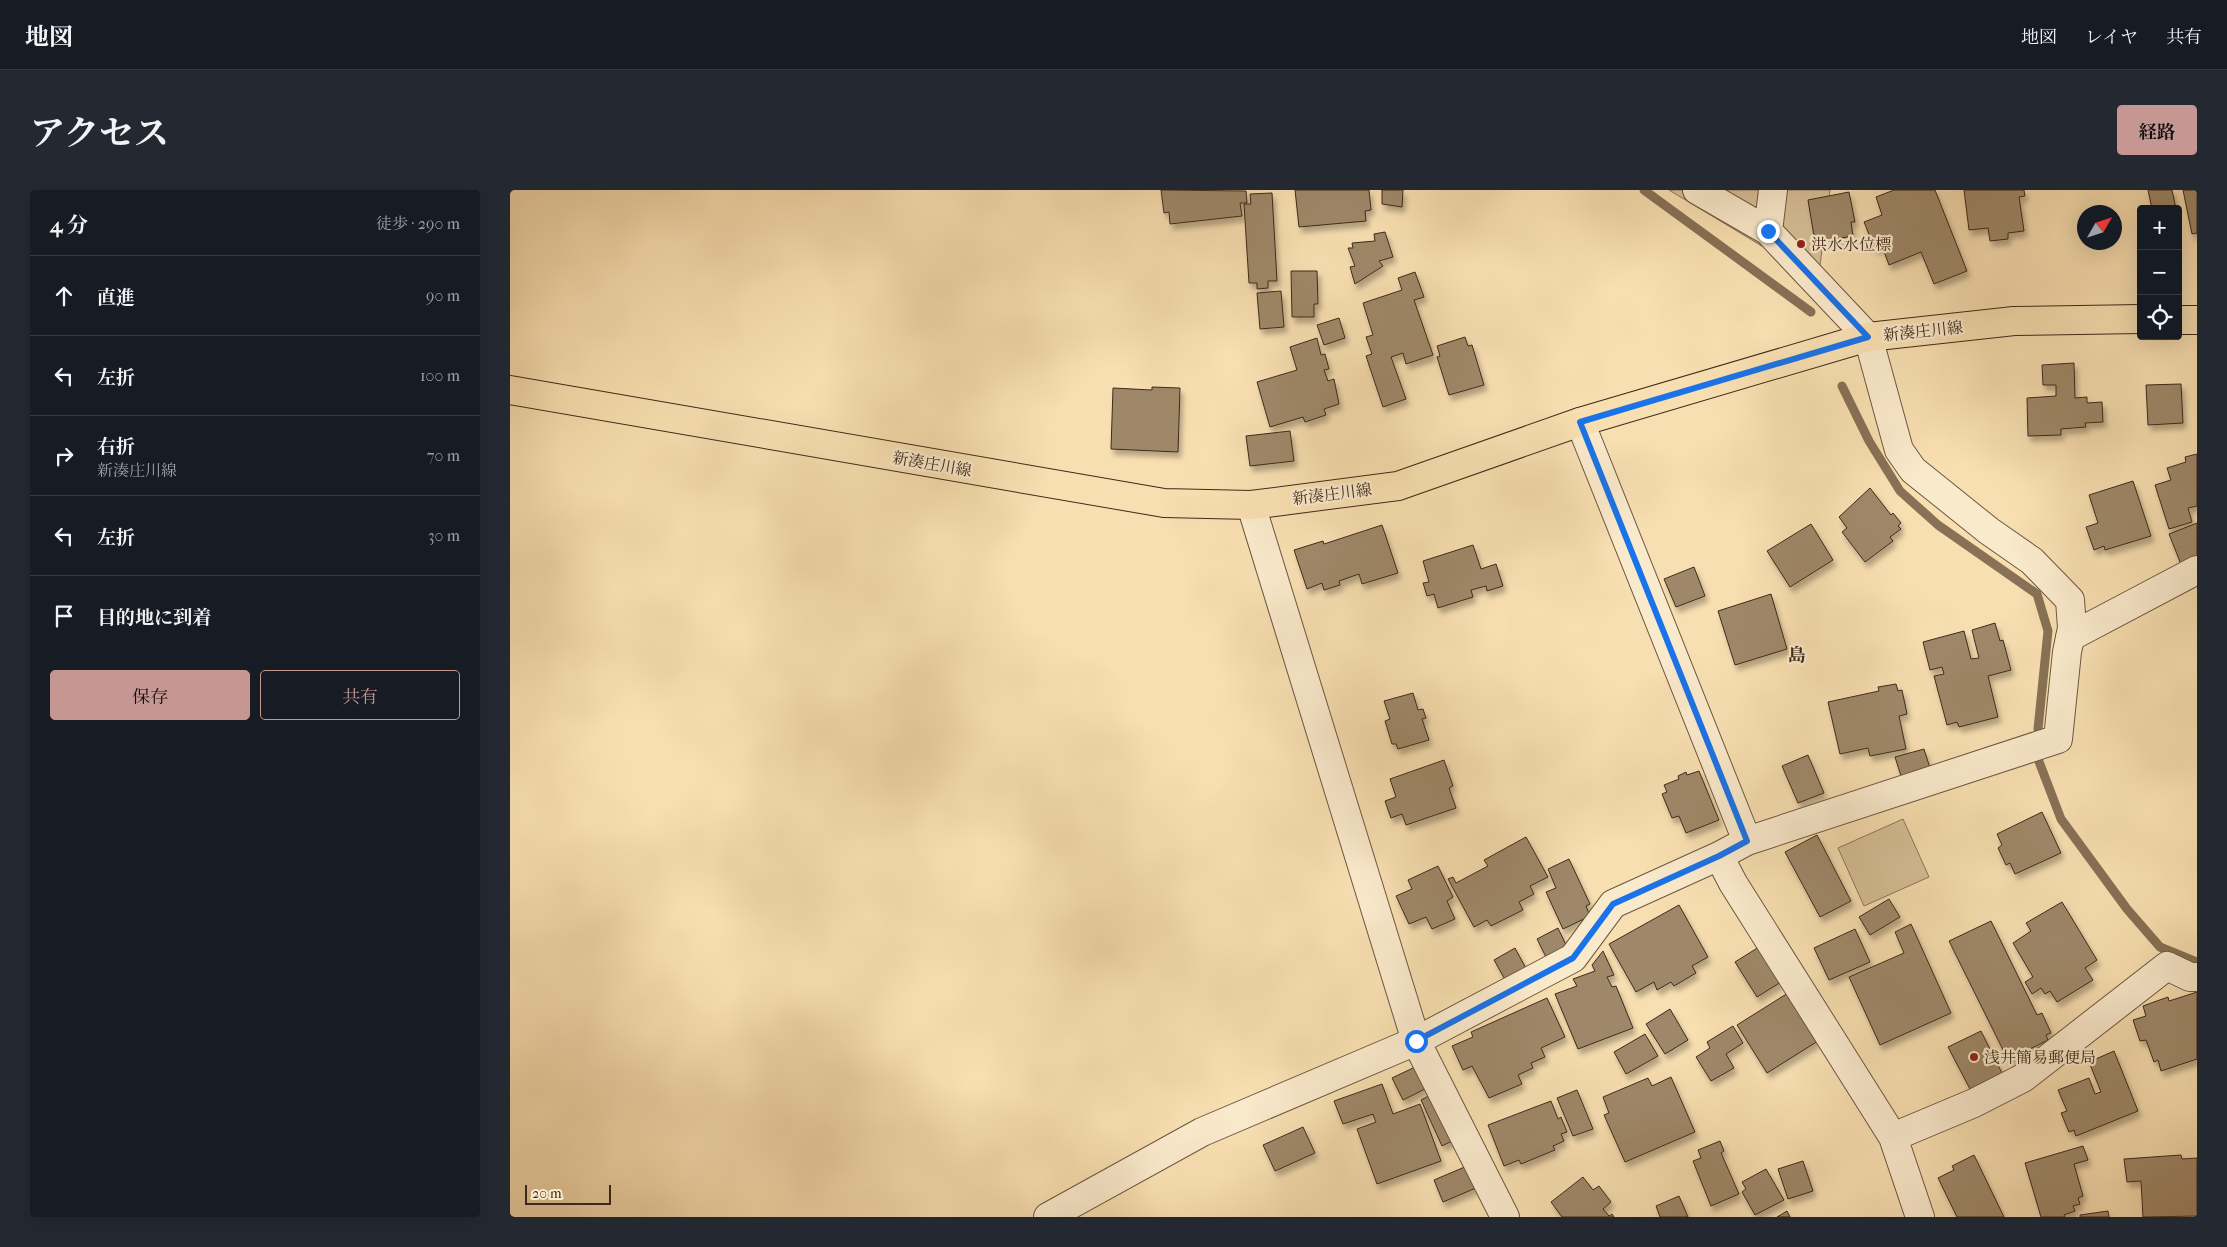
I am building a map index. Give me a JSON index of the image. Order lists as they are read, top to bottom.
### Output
{
  "streets": {
    "main road": ["新湊庄川線"]
  },
  "districts": ["島"],
  "places": ["洪水水位標", "浅井簡易郵便局"],
  "scale_bar": "20 m",
  "north": "top right",
  "page": {
    "header": "地図",
    "nav": ["地図", "レイヤ", "共有"],
    "title": "アクセス",
    "buttons": [
      "経路",
      ["保存", "共有"]
    ],
    "heading": ["4 分", "徒歩 · 290 m"],
    "map_buttons": ["+", "−"],
    "list": [
      ["直進", "90 m"],
      ["左折", "100 m"],
      ["右折", "新湊庄川線", "70 m"],
      ["左折", "30 m"],
      "目的地に到着"
    ],
    "scale": "20 m"
  }
}
